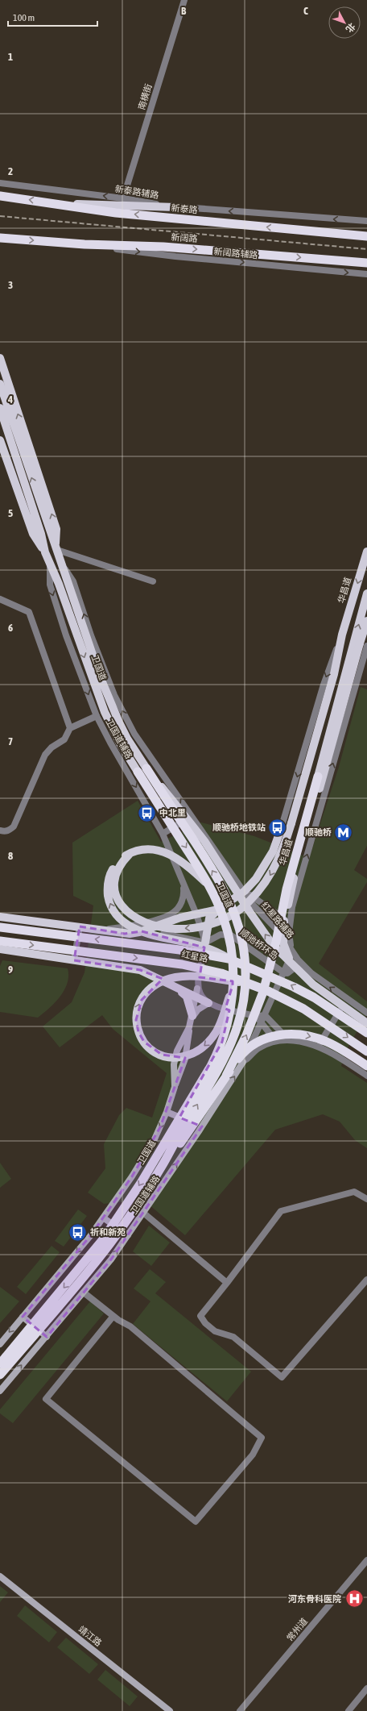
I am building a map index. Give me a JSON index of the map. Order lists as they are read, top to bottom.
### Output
{
  "streets": {
    "highway": [
      "新泰路",
      "新阔路",
      "华昌道",
      "卫国道",
      "红星路"
    ],
    "main road": ["卫国道辅路", "靖江路"],
    "street": [
      "南横街",
      "新泰路辅路",
      "新阔路辅路",
      "红星路辅路",
      "顺驰桥环岛",
      "常州道"
    ]
  },
  "crossings": [
    ["南横街", "新泰路辅路"],
    ["新阔路", "新阔路辅路"],
    ["华昌道", "卫国道"],
    ["卫国道", "卫国道辅路"],
    ["卫国道辅路", "红星路辅路"],
    ["卫国道辅路", "顺驰桥环岛"],
    ["红星路辅路", "顺驰桥环岛"]
  ],
  "one_way": [
    "新泰路辅路",
    "新泰路",
    "新阔路",
    "新阔路辅路"
  ],
  "places": {
    "bus stop": ["中北里", "顺驰桥地铁站", "祈和新苑"],
    "metro station": ["顺驰桥"],
    "hospital": ["河东骨科医院"]
  },
  "scale_bar": "100 m",
  "north": "bottom right",
  "grid": {
    "columns": ["B", "C"],
    "rows": [
      "1",
      "2",
      "3",
      "4",
      "5",
      "6",
      "7",
      "8",
      "9"
    ]
  }
}
